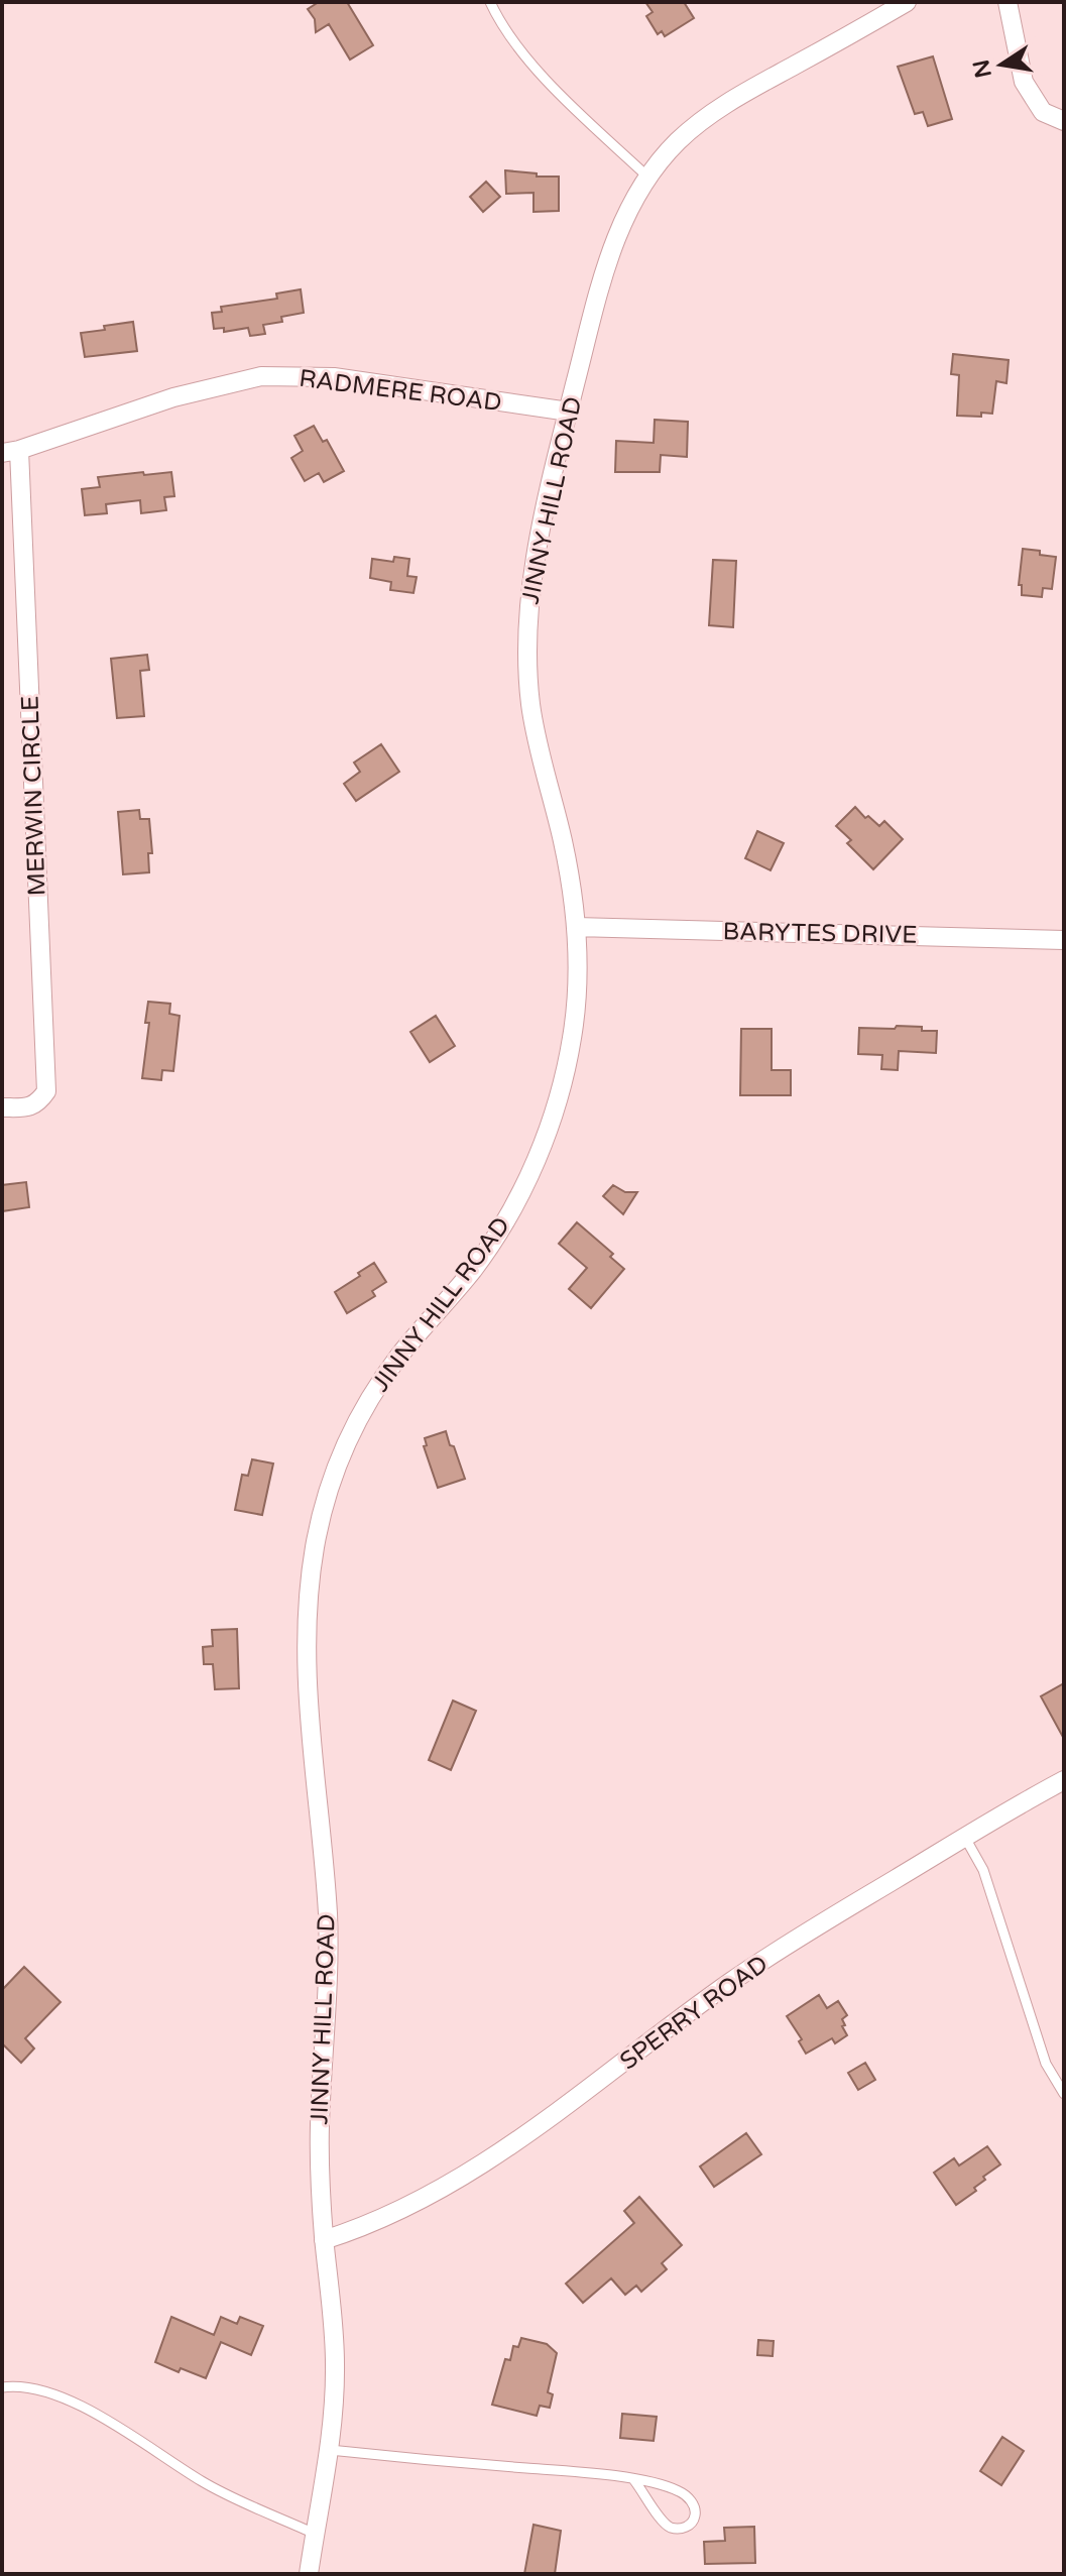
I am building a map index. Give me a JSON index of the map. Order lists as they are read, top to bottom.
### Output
{
  "streets": {
    "street": [
      "RADMERE ROAD",
      "JINNY HILL ROAD",
      "MERWIN CIRCLE",
      "BARYTES DRIVE",
      "SPERRY ROAD"
    ]
  },
  "crossings": [
    ["RADMERE ROAD", "JINNY HILL ROAD"],
    ["RADMERE ROAD", "MERWIN CIRCLE"],
    ["JINNY HILL ROAD", "BARYTES DRIVE"],
    ["JINNY HILL ROAD", "SPERRY ROAD"]
  ],
  "north": "left"
}
